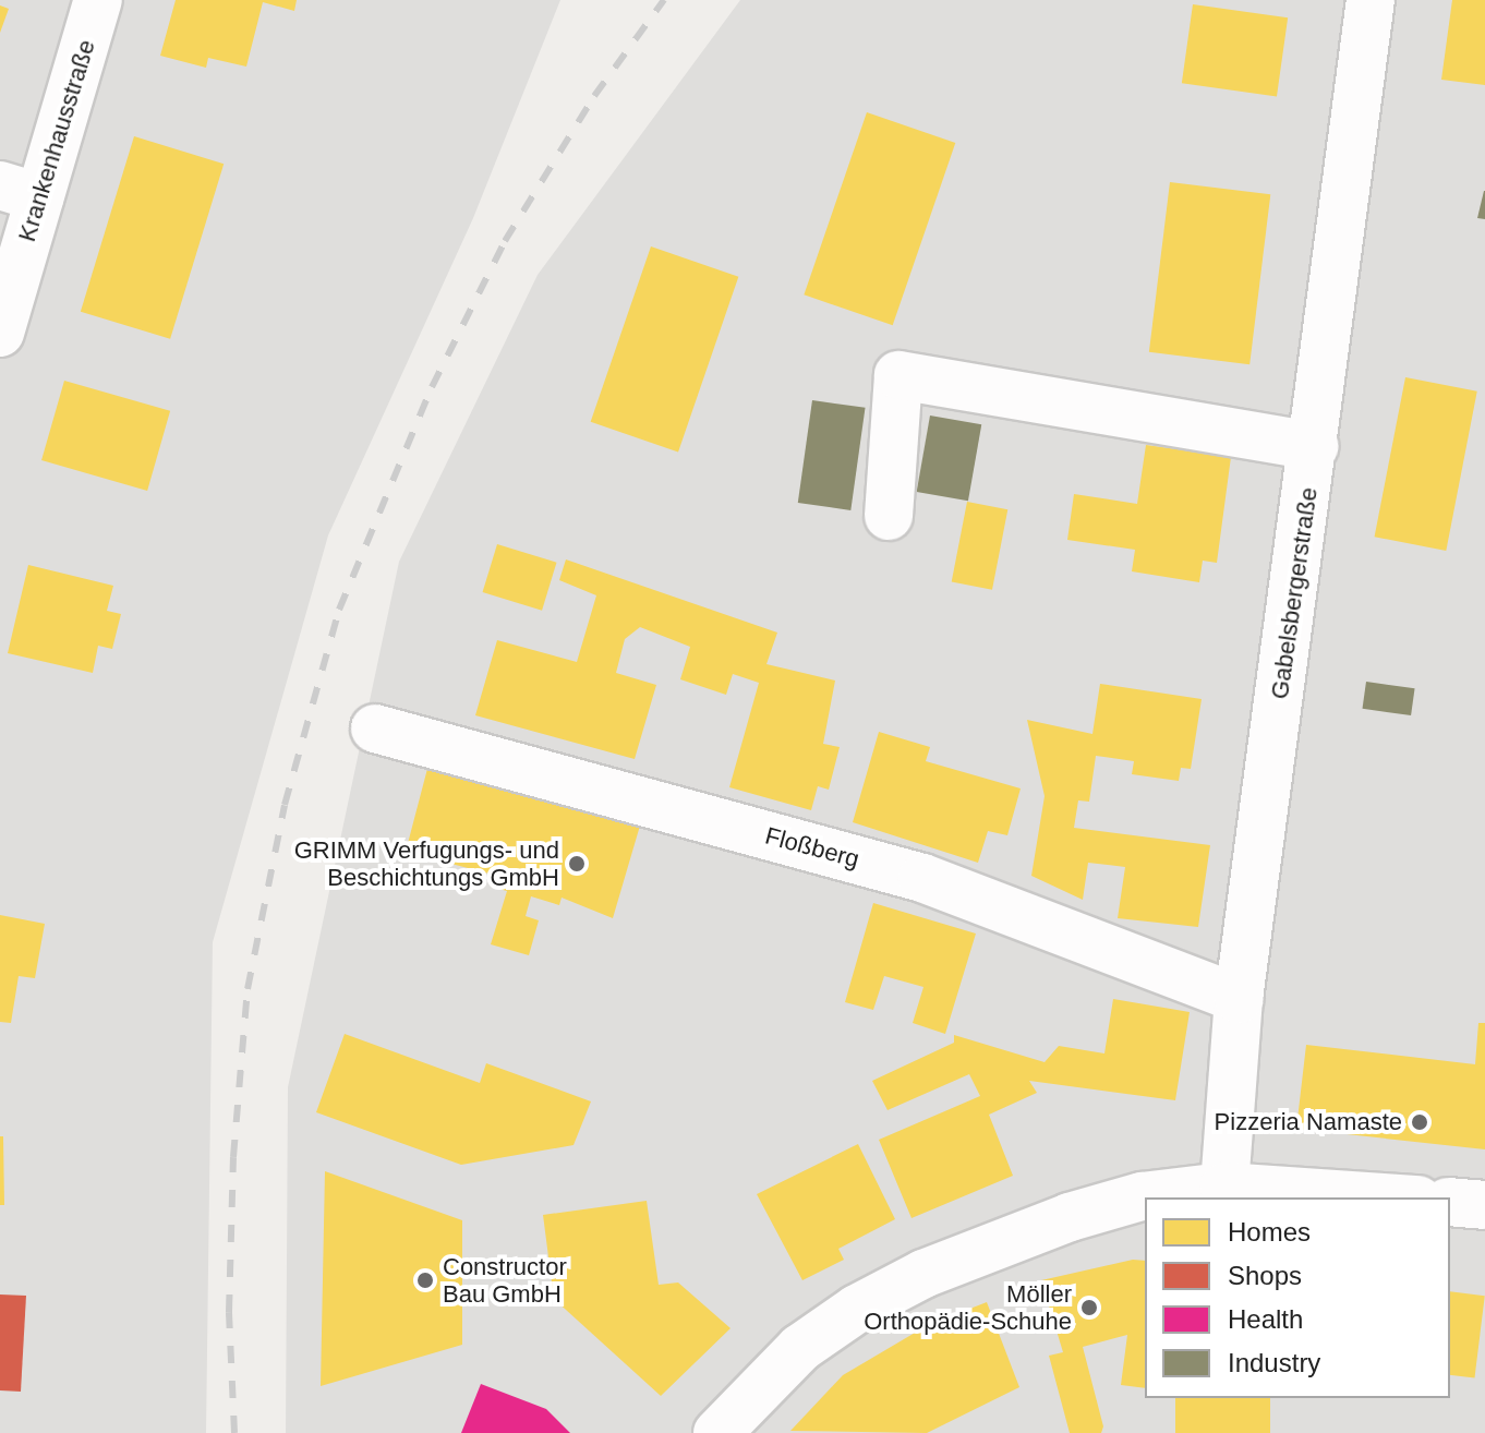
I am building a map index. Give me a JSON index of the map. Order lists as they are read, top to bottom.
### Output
{
  "streets": {
    "street": ["Krankenhausstraße", "Gabelsbergerstraße", "Floßberg"]
  },
  "crossings": [
    ["Gabelsbergerstraße", "Floßberg"]
  ],
  "places": [
    "GRIMM Verfugungs- und Beschichtungs GmbH",
    "Pizzeria Namaste",
    "Constructor Bau GmbH",
    "Möller Orthopädie-Schuhe"
  ],
  "legend": [
    "Homes",
    "Shops",
    "Health",
    "Industry"
  ]
}
